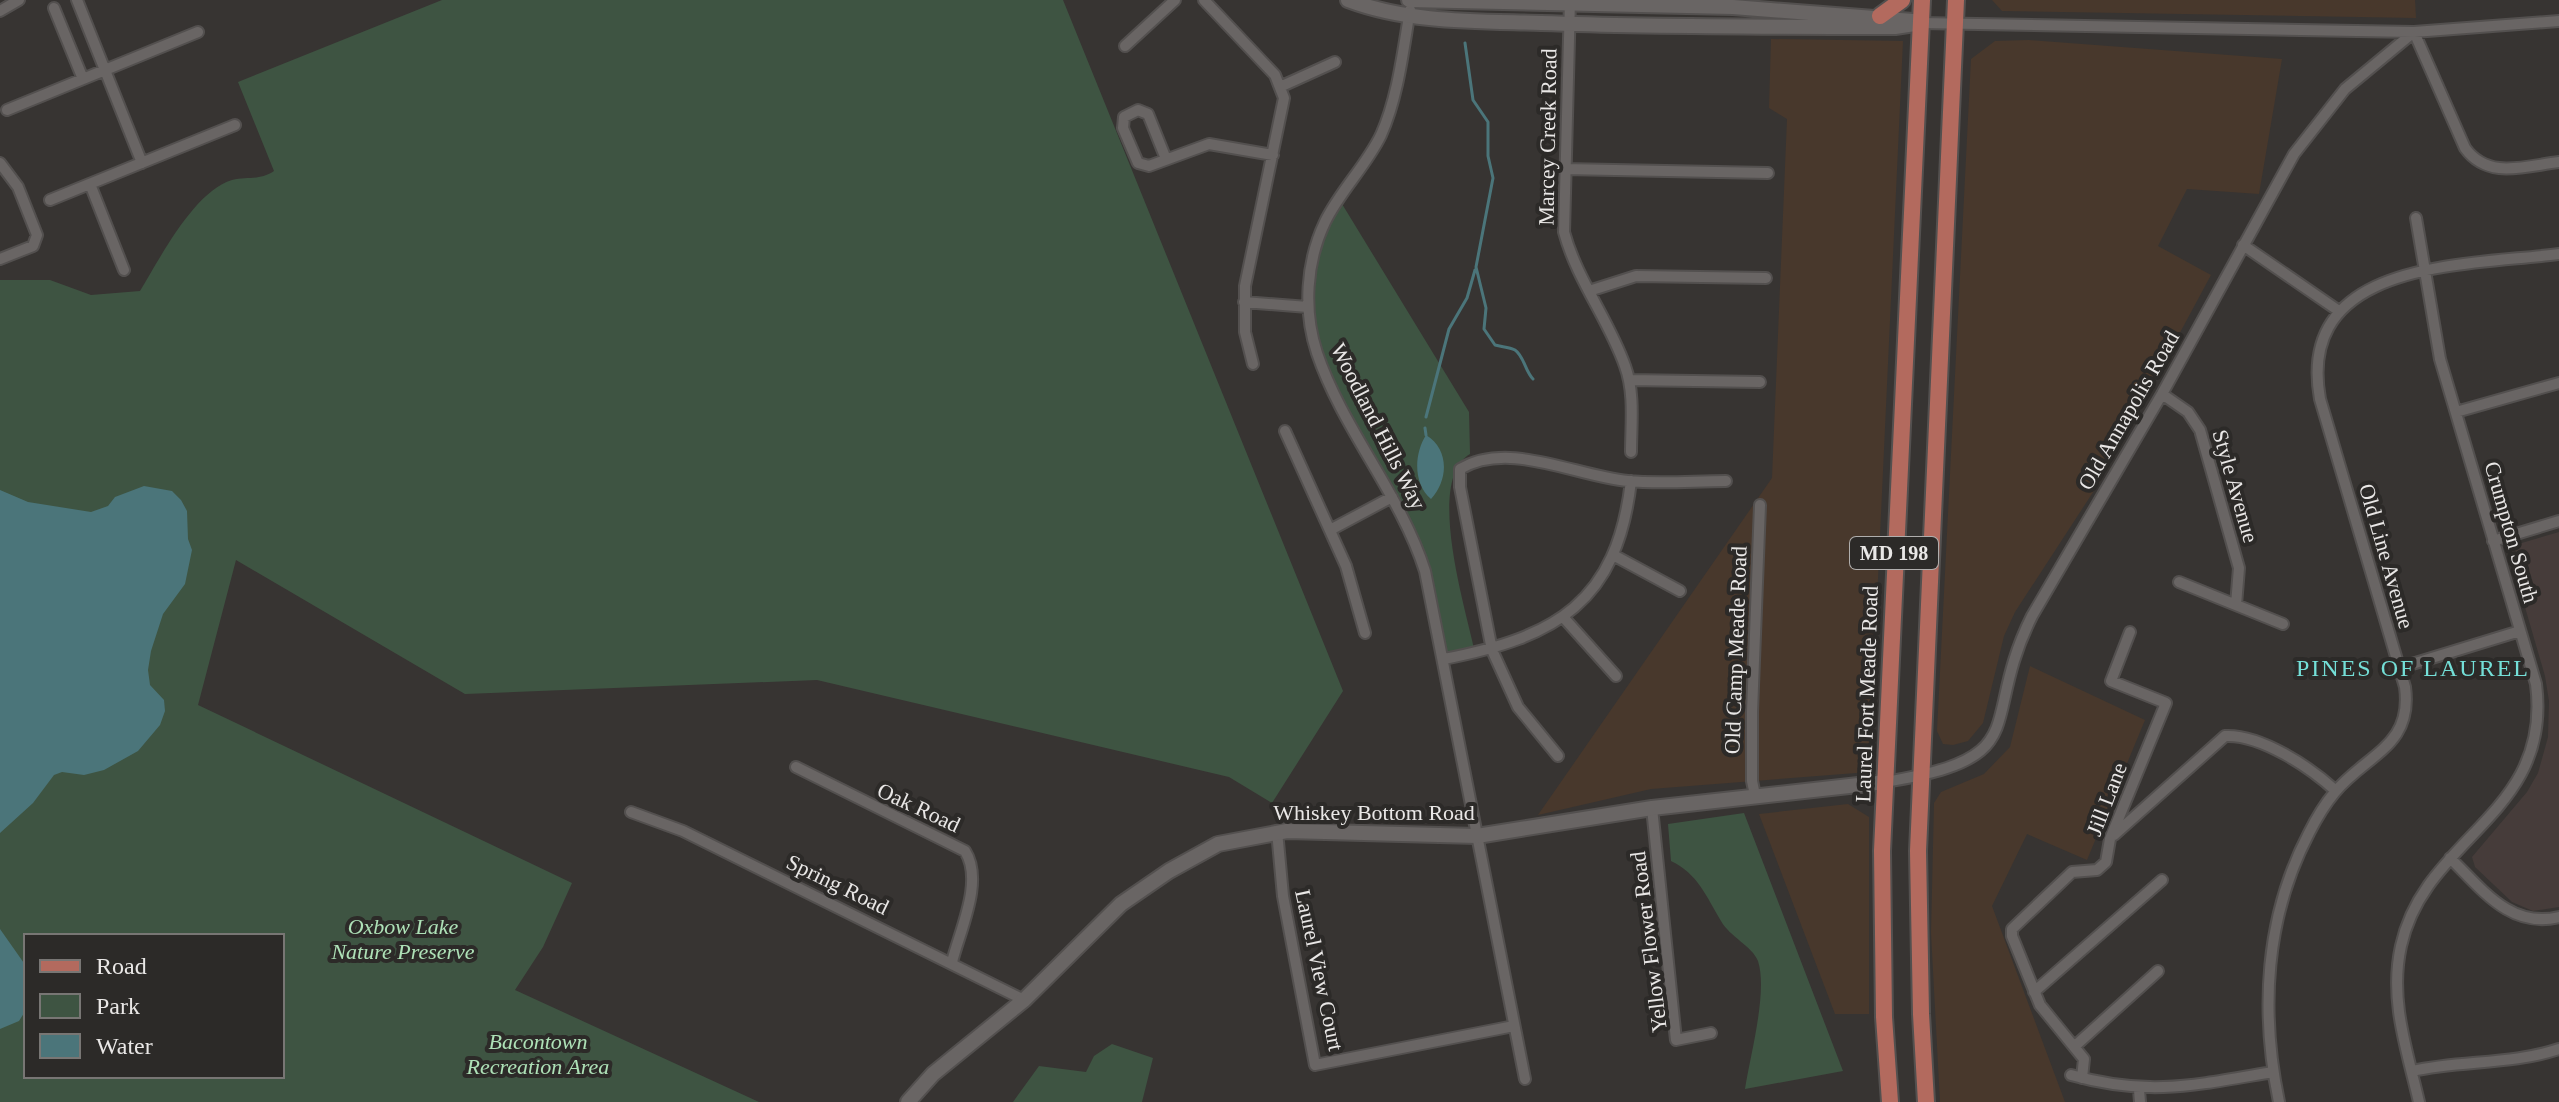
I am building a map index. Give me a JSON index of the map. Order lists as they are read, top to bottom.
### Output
{
  "streets": {
    "main road": ["MD 198", "Laurel Fort Meade Road"],
    "street": [
      "Marcey Creek Road",
      "Old Annapolis Road",
      "Woodland Hills Way",
      "Style Avenue",
      "Crumpton South",
      "Old Line Avenue",
      "Old Camp Meade Road",
      "Jill Lane",
      "Oak Road",
      "Whiskey Bottom Road",
      "Spring Road",
      "Yellow Flower Road",
      "Laurel View Court"
    ]
  },
  "crossings": [
    ["Old Annapolis Road", "Style Avenue"],
    ["Old Annapolis Road", "MD 198"],
    ["Old Annapolis Road", "Laurel Fort Meade Road"],
    ["Old Annapolis Road", "Whiskey Bottom Road"],
    ["Woodland Hills Way", "Whiskey Bottom Road"],
    ["Crumpton South", "Old Line Avenue"],
    ["Old Line Avenue", "Jill Lane"],
    ["Old Camp Meade Road", "Whiskey Bottom Road"],
    ["Laurel Fort Meade Road", "Whiskey Bottom Road"],
    ["Oak Road", "Spring Road"],
    ["Whiskey Bottom Road", "Spring Road"],
    ["Whiskey Bottom Road", "Yellow Flower Road"],
    ["Whiskey Bottom Road", "Laurel View Court"]
  ],
  "districts": ["PINES OF LAUREL"],
  "parks": ["Oxbow Lake Nature Preserve", "Bacontown Recreation Area"],
  "legend": ["Road", "Park", "Water"]
}
